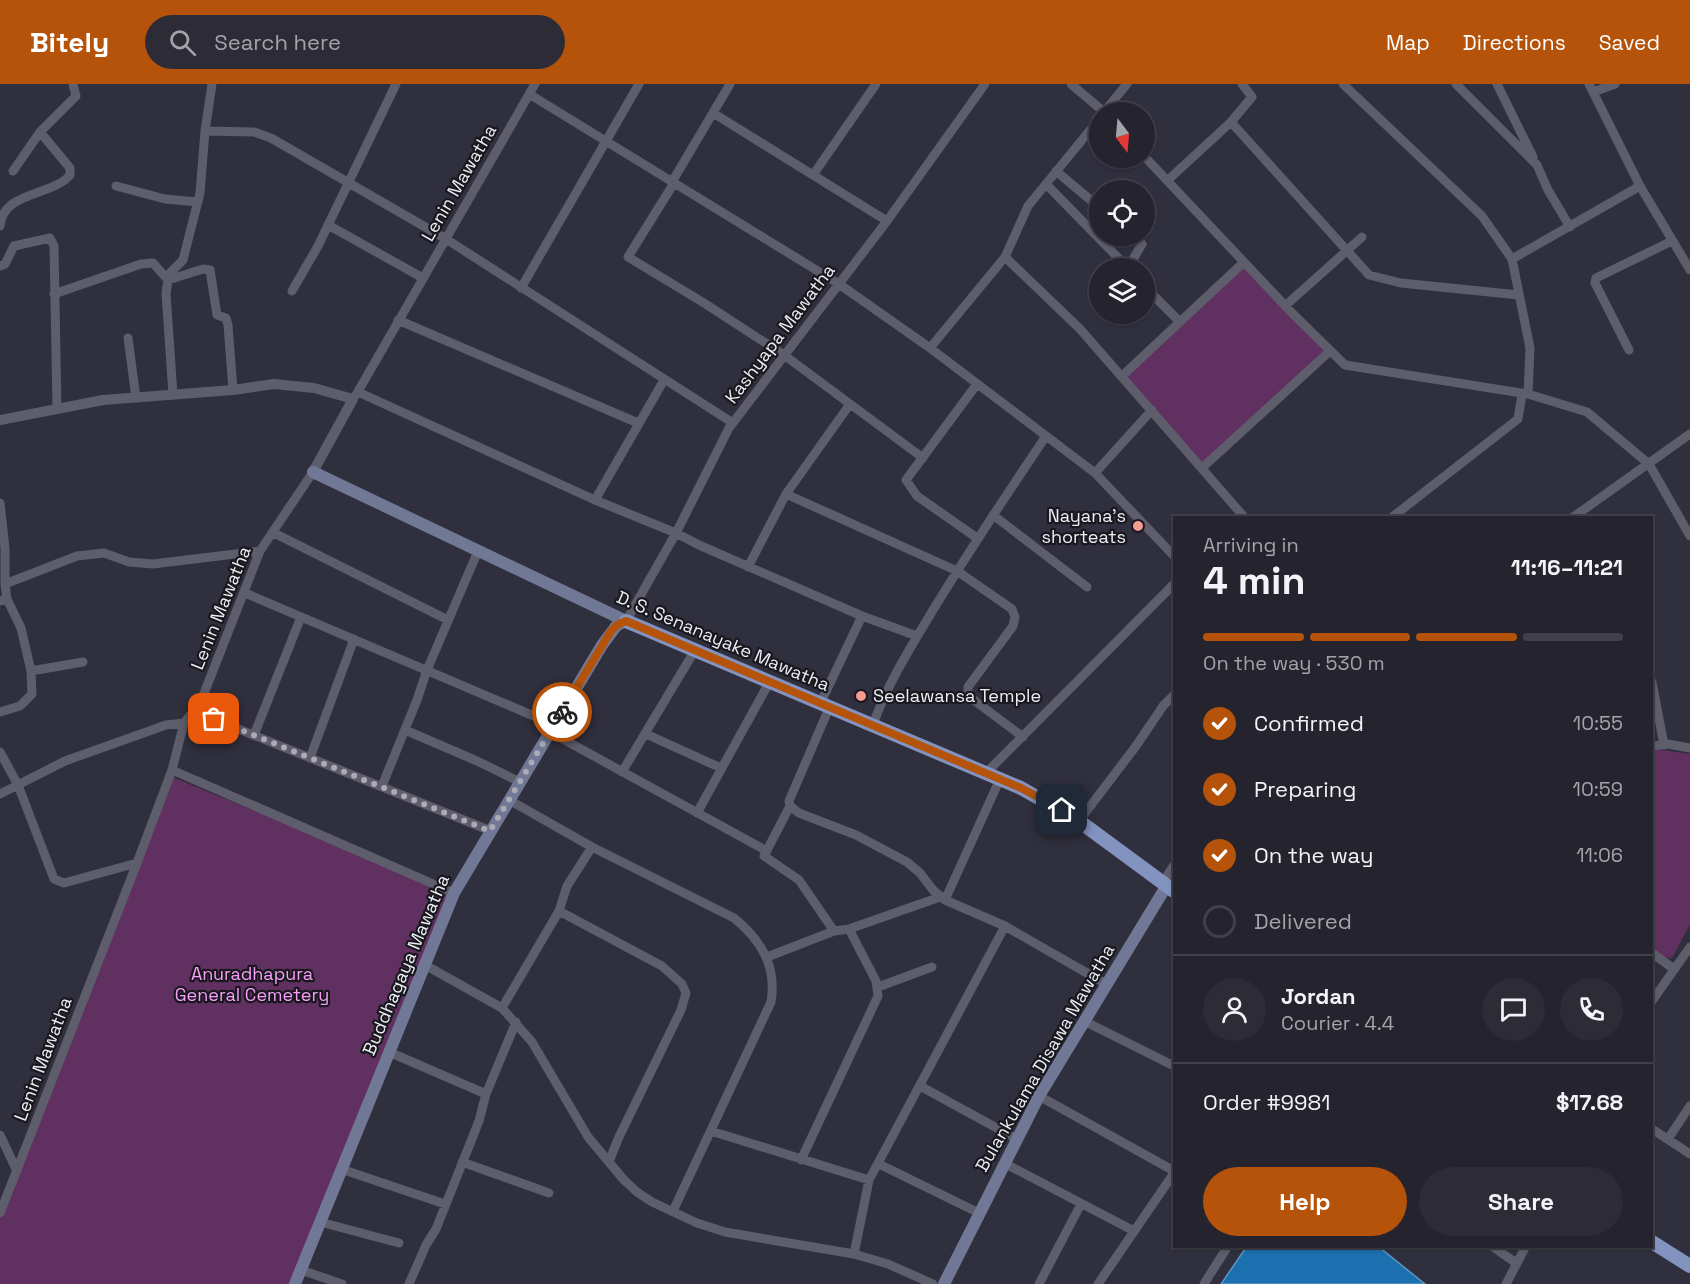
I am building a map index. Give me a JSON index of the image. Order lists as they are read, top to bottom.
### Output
{
  "streets": {
    "main road": ["D. S. Senanayake Mawatha", "Buddhagaya Mawatha", "Bulankulama Disawa Mawatha"],
    "street": ["Lenin Mawatha", "Kashyapa Mawatha"]
  },
  "crossings": [
    ["Lenin Mawatha", "D. S. Senanayake Mawatha"],
    ["Kashyapa Mawatha", "D. S. Senanayake Mawatha"],
    ["Kashyapa Mawatha", "Buddhagaya Mawatha"],
    ["D. S. Senanayake Mawatha", "Buddhagaya Mawatha"],
    ["D. S. Senanayake Mawatha", "Bulankulama Disawa Mawatha"]
  ],
  "parks": ["Anuradhapura General Cemetery"],
  "places": ["Nayana's shorteats", "Seelawansa Temple"],
  "north": "bottom",
  "page": {
    "header": "Bitely",
    "search": "Search here",
    "nav": ["Map", "Directions", "Saved"],
    "heading": ["4 min", "Arriving in", "11:16–11:21"],
    "panel": [
      "Jordan",
      "Courier · 4.4",
      "Order #9981",
      "$17.68"
    ],
    "bar": "On the way · 530 m",
    "list": [
      ["Confirmed", "10:55"],
      ["Preparing", "10:59"],
      ["On the way", "11:06"],
      "Delivered"
    ],
    "buttons": ["Help", "Share"]
  }
}
